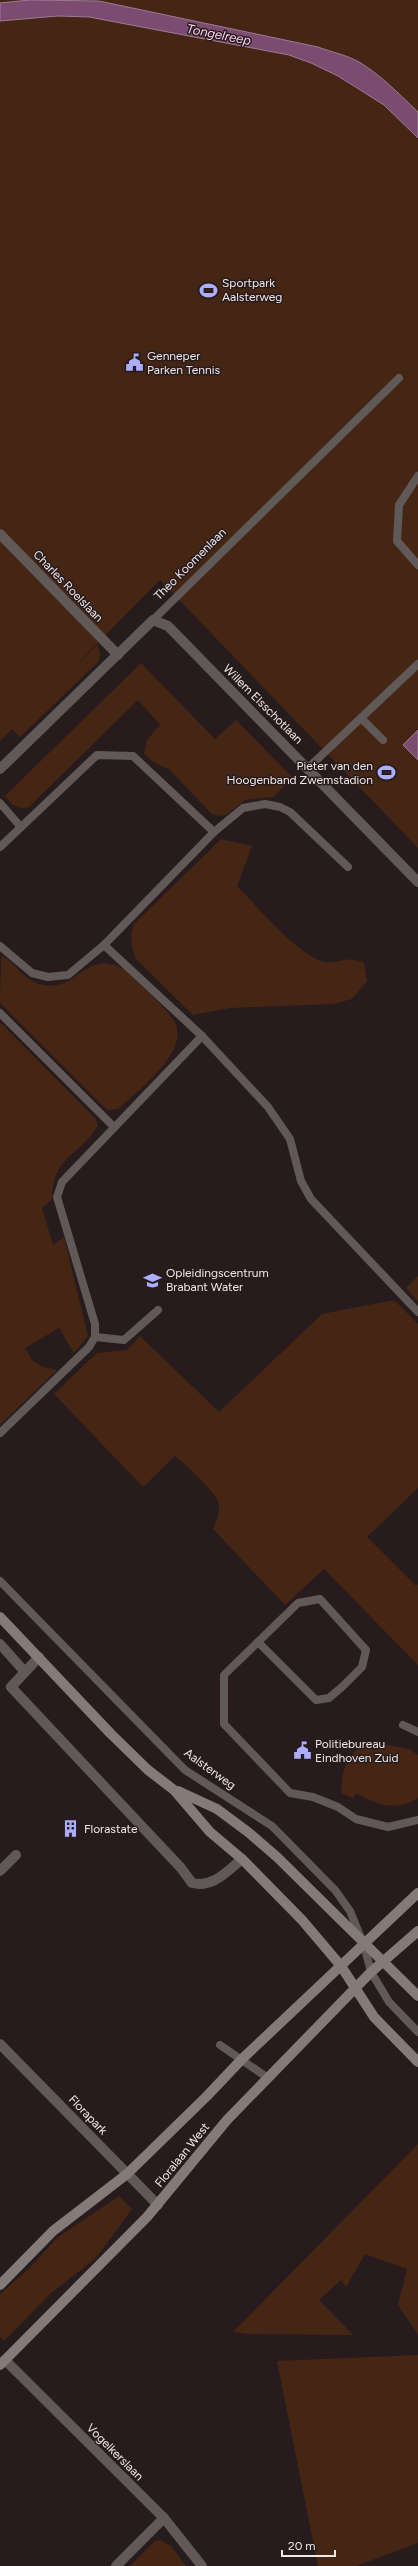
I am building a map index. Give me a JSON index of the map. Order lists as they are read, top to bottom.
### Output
{
  "streets": {
    "main road": ["Aalsterweg", "Floralaan West"],
    "street": [
      "Theo Koomenlaan",
      "Charles Roelslaan",
      "Willem Elsschotlaan",
      "Florapark",
      "Vogelkerslaan"
    ]
  },
  "crossings": [
    ["Theo Koomenlaan", "Charles Roelslaan"],
    ["Theo Koomenlaan", "Willem Elsschotlaan"],
    ["Aalsterweg", "Floralaan West"],
    ["Florapark", "Floralaan West"],
    ["Floralaan West", "Vogelkerslaan"]
  ],
  "water": ["Tongelreep"],
  "places": {
    "sports": ["Sportpark Aalsterweg", "Pieter van den Hoogenband Zwemstadion"],
    "public building": ["Genneper Parken Tennis", "Politiebureau Eindhoven Zuid"],
    "school or university": ["Opleidingscentrum Brabant Water"],
    "building": ["Florastate"]
  },
  "scale_bar": "20 m"
}
